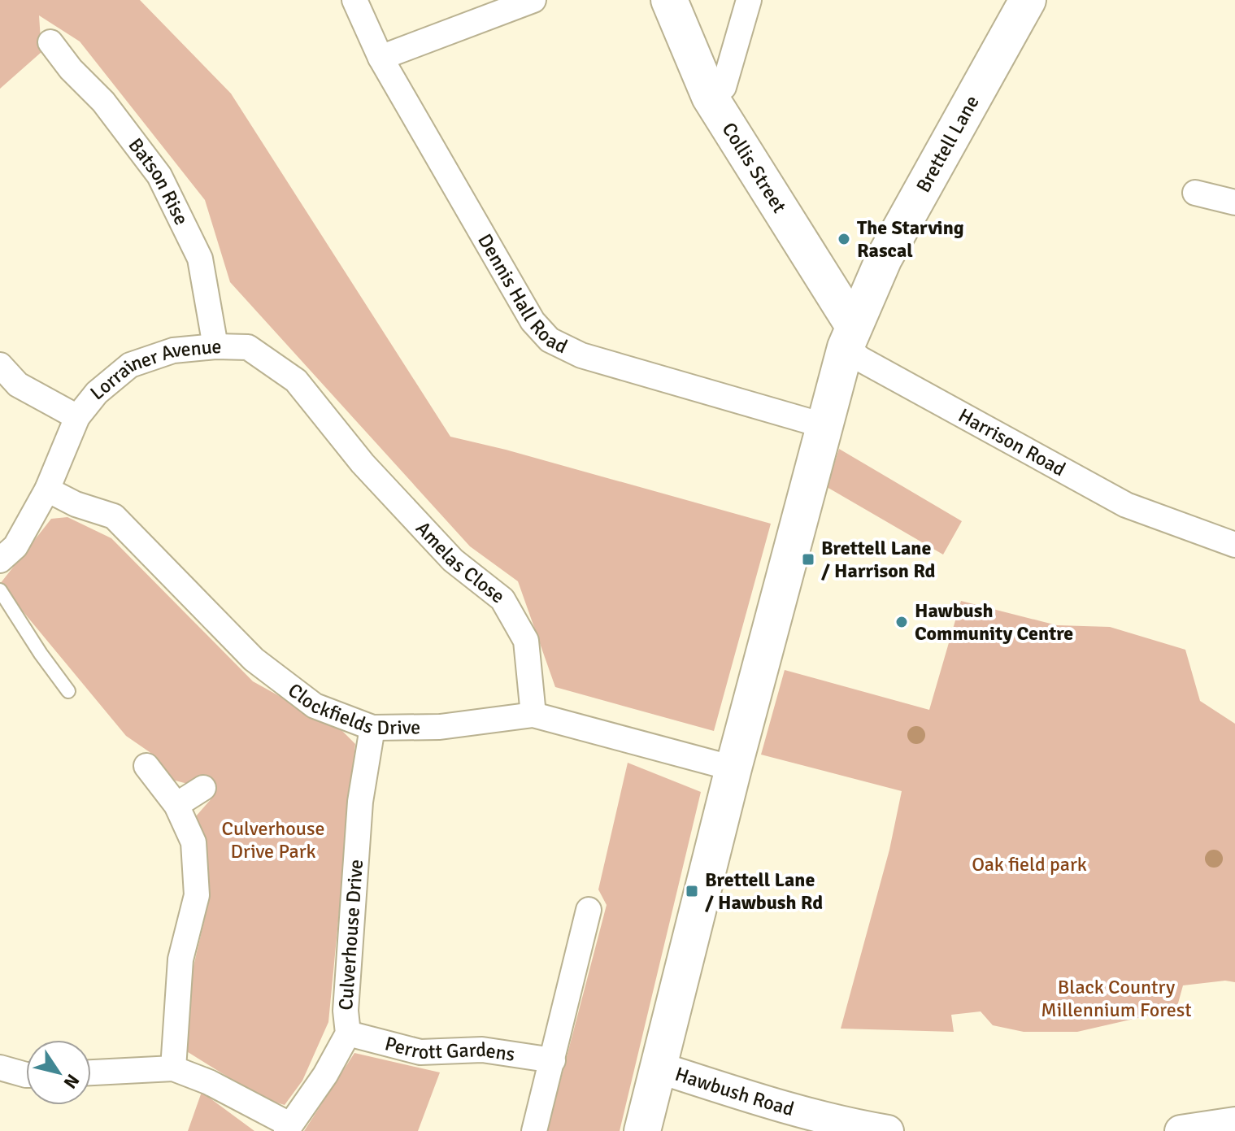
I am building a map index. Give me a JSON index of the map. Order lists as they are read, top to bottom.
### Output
{
  "streets": {
    "main road": ["Brettell Lane", "Collis Street"],
    "street": [
      "Batson Rise",
      "Dennis Hall Road",
      "Lorrainer Avenue",
      "Harrison Road",
      "Amelas Close",
      "Clockfields Drive",
      "Culverhouse Drive",
      "Perrott Gardens",
      "Hawbush Road"
    ]
  },
  "crossings": [
    ["Brettell Lane", "Collis Street"],
    ["Brettell Lane", "Dennis Hall Road"],
    ["Brettell Lane", "Harrison Road"],
    ["Brettell Lane", "Clockfields Drive"],
    ["Brettell Lane", "Hawbush Road"],
    ["Collis Street", "Harrison Road"],
    ["Batson Rise", "Lorrainer Avenue"],
    ["Lorrainer Avenue", "Amelas Close"],
    ["Lorrainer Avenue", "Clockfields Drive"],
    ["Amelas Close", "Clockfields Drive"],
    ["Clockfields Drive", "Culverhouse Drive"],
    ["Culverhouse Drive", "Perrott Gardens"]
  ],
  "parks": ["Culverhouse Drive Park", "Oak field park", "Black Country Millennium Forest"],
  "places": {
    "other": ["The Starving Rascal", "Hawbush Community Centre"],
    "transit": ["Brettell Lane / Harrison Rd", "Brettell Lane / Hawbush Rd"]
  },
  "north": "bottom right"
}
